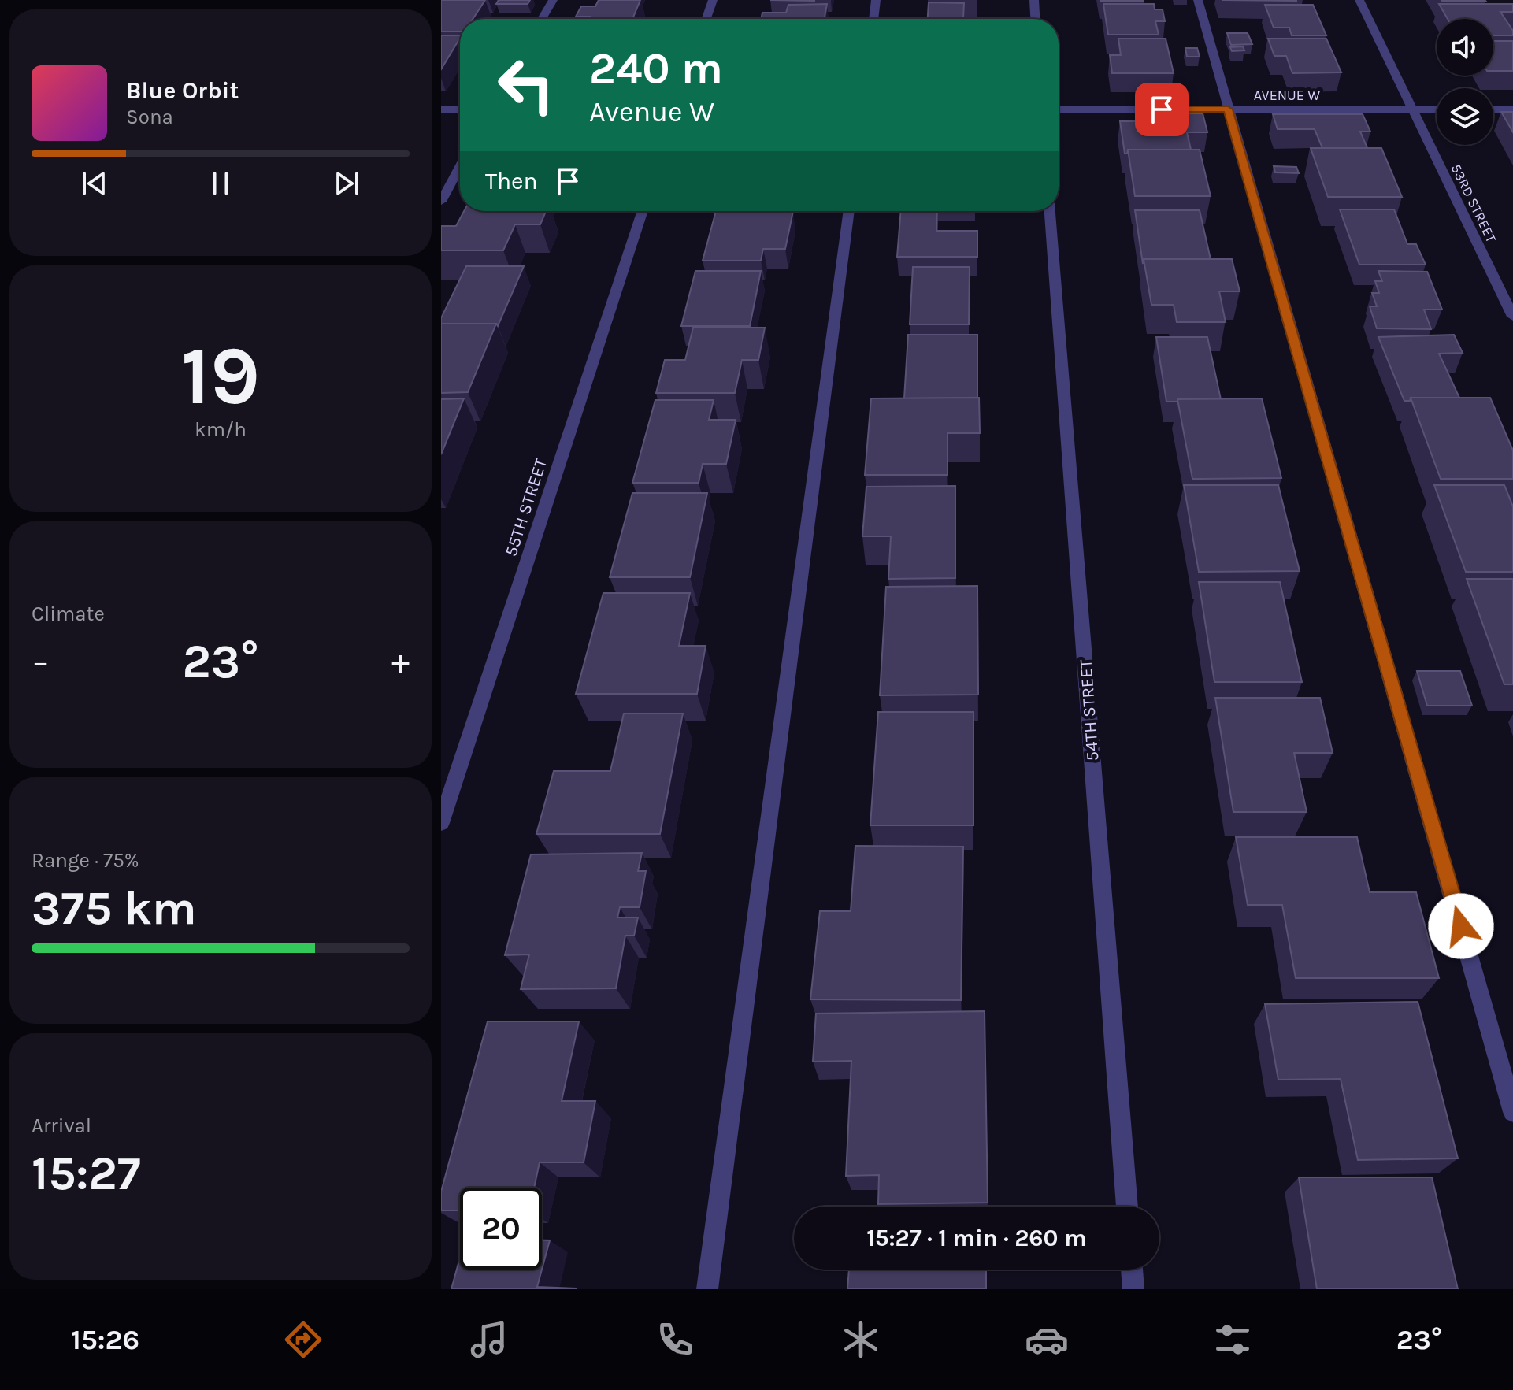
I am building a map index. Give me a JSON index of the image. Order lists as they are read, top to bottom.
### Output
{
  "streets": {
    "street": [
      "AVENUE W",
      "53RD STREET",
      "55TH STREET",
      "54TH STREET"
    ]
  },
  "crossings": [
    ["AVENUE W", "53RD STREET"]
  ],
  "page": {
    "turn": ["240 m", "Avenue W"],
    "song": ["Blue Orbit", "Sona"],
    "then": "Then",
    "tile": [
      ["19", "km/h"],
      "Climate",
      ["Range · 75%", "375 km"],
      ["Arrival", "15:27"]
    ],
    "heat": ["−", "23°", "+"],
    "limit": "20",
    "trip": "15:27 · 1 min · 260 m",
    "tabs": ["15:26", "23°"]
  }
}
